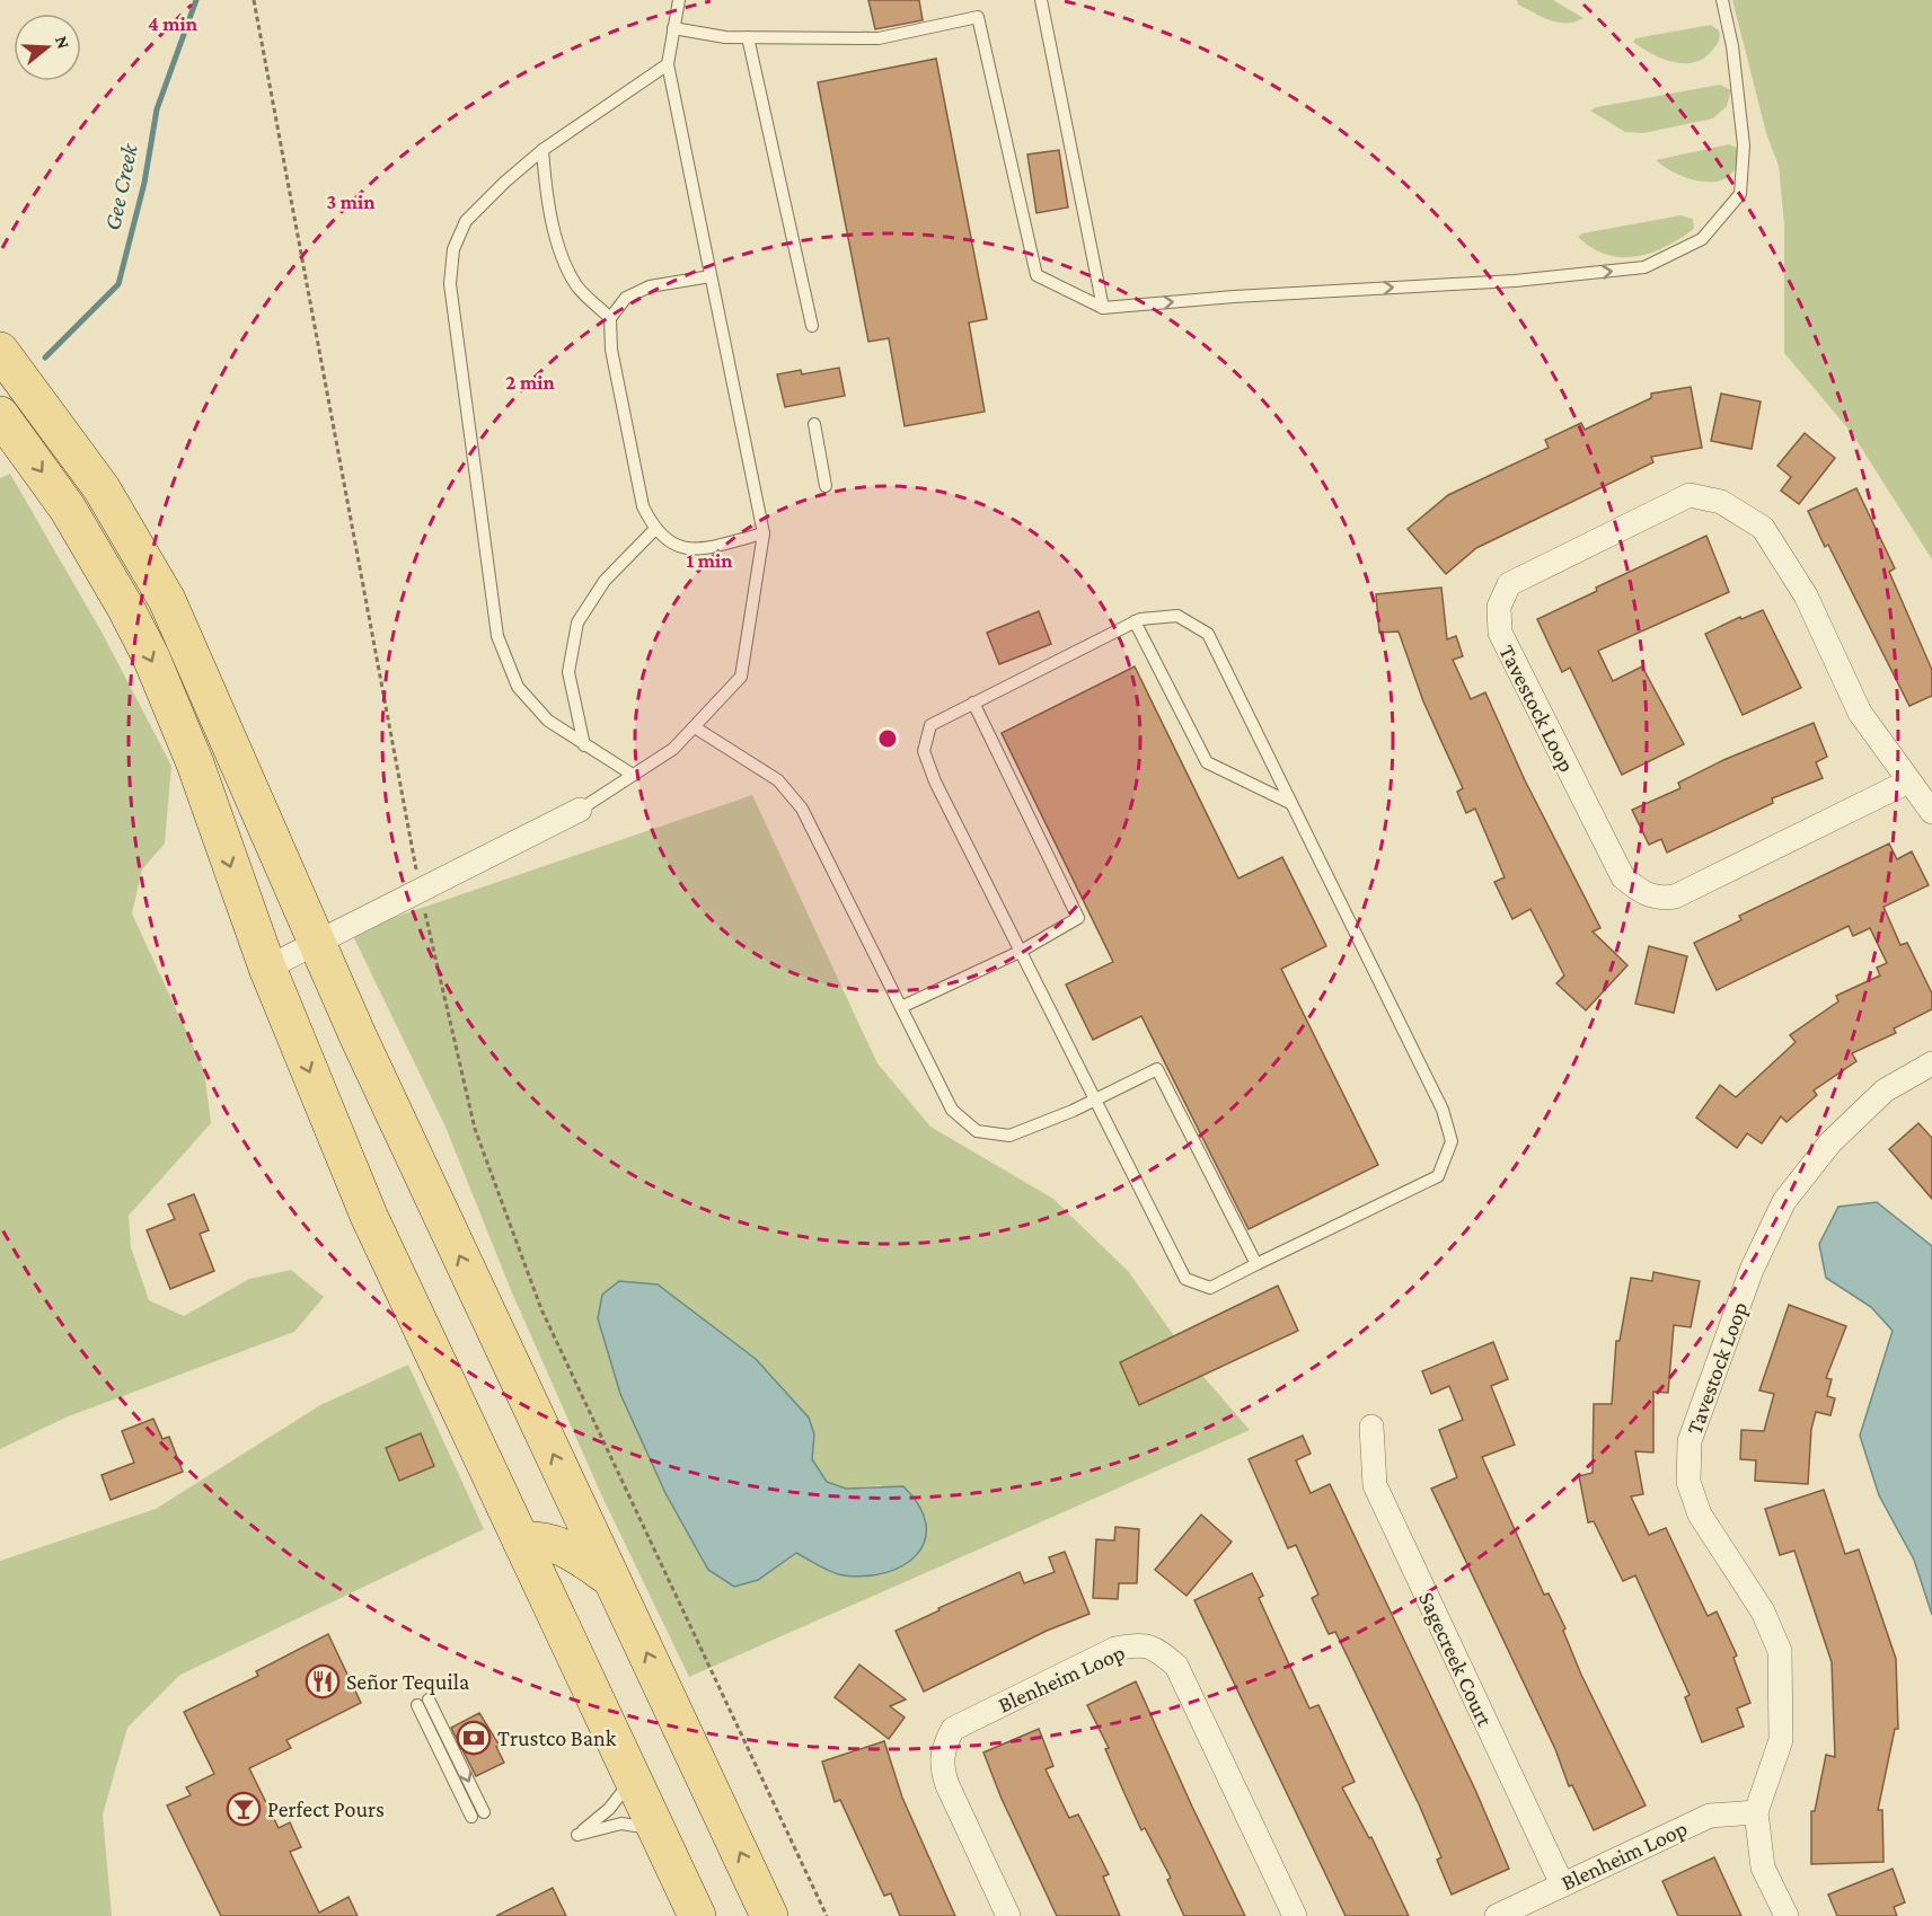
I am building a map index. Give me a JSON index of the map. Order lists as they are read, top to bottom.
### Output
{
  "streets": {
    "street": ["Tavestock Loop", "Sagecreek Court", "Blenheim Loop"]
  },
  "crossings": [
    ["Tavestock Loop", "Blenheim Loop"],
    ["Sagecreek Court", "Blenheim Loop"]
  ],
  "water": ["Gee Creek"],
  "places": {
    "restaurant": ["Señor Tequila"],
    "bank": ["Trustco Bank"],
    "bar": ["Perfect Pours"]
  },
  "north": "right",
  "rings": [
    "4 min",
    "3 min",
    "2 min",
    "1 min"
  ]
}
